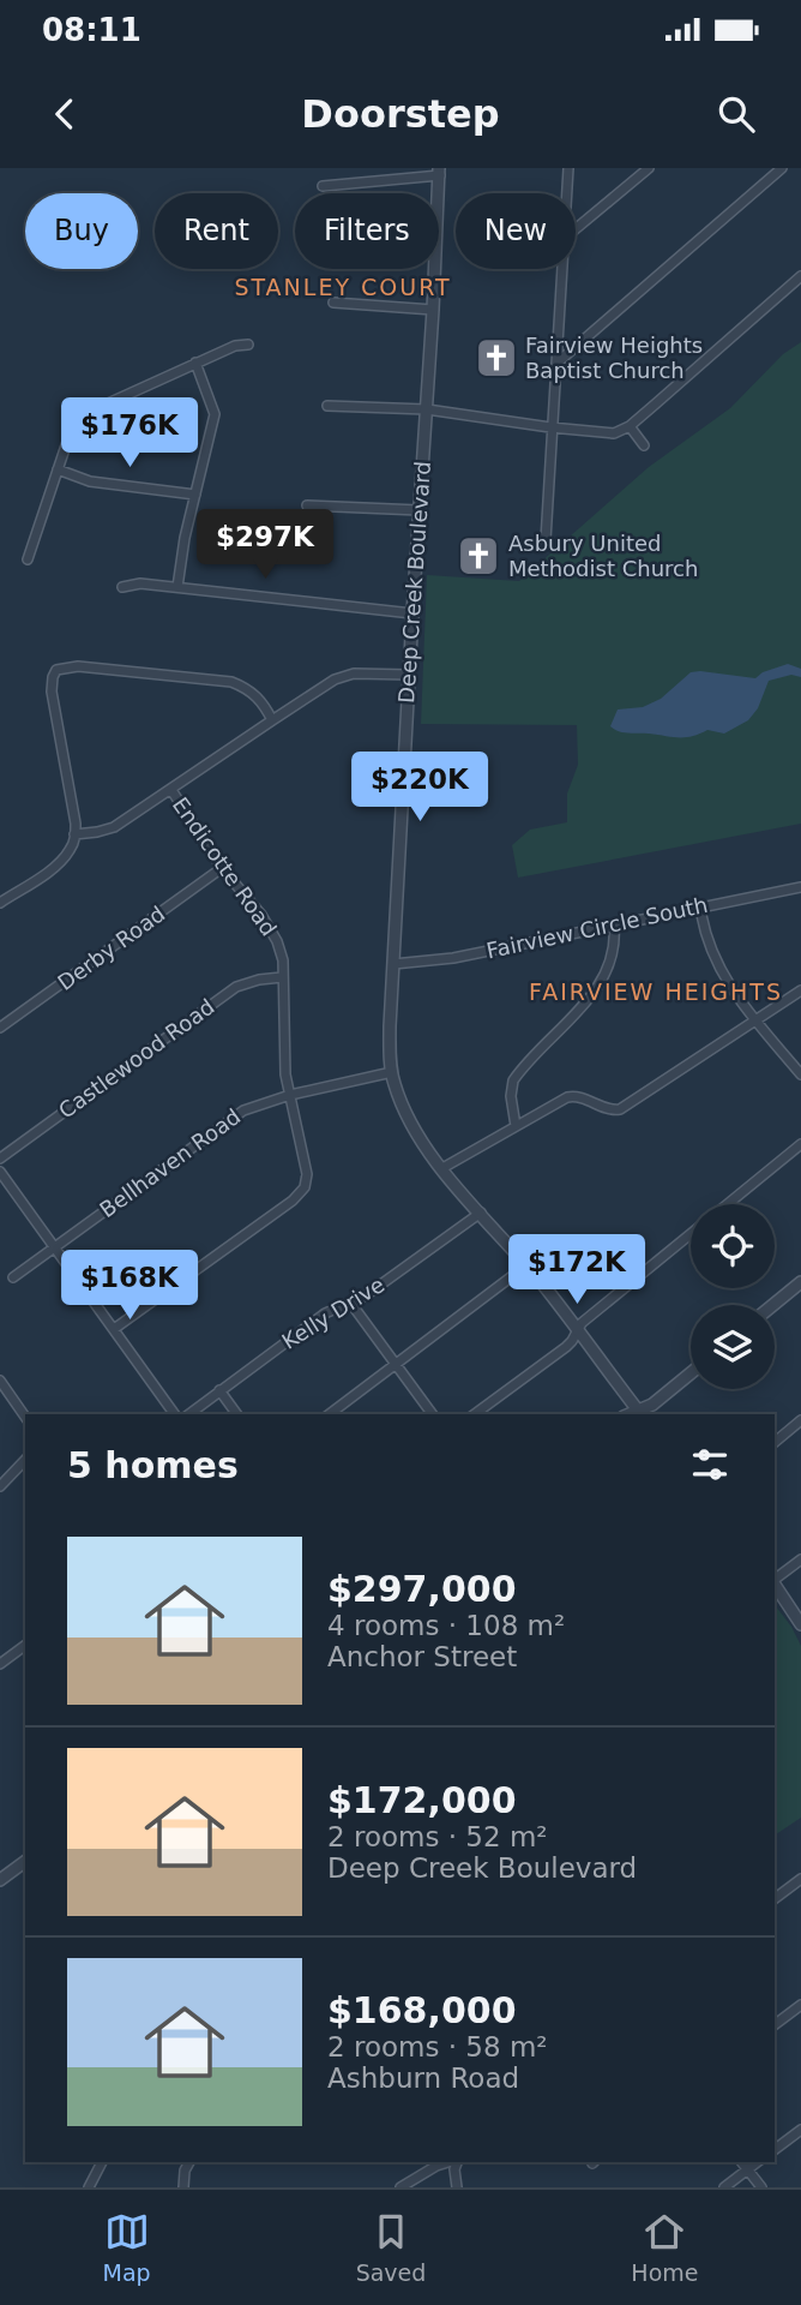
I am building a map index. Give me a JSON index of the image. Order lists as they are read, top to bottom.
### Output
{
  "streets": {
    "street": [
      "Deep Creek Boulevard",
      "Endicotte Road",
      "Fairview Circle South",
      "Derby Road",
      "Castlewood Road",
      "Bellhaven Road",
      "Kelly Drive"
    ]
  },
  "crossings": [
    ["Deep Creek Boulevard", "Fairview Circle South"],
    ["Deep Creek Boulevard", "Bellhaven Road"],
    ["Deep Creek Boulevard", "Kelly Drive"],
    ["Endicotte Road", "Derby Road"],
    ["Endicotte Road", "Castlewood Road"],
    ["Endicotte Road", "Bellhaven Road"]
  ],
  "districts": ["STANLEY COURT", "FAIRVIEW HEIGHTS"],
  "places": {
    "church": ["Fairview Heights Baptist Church", "Asbury United Methodist Church"]
  },
  "page": {
    "status": "08:11",
    "header": "Doorstep",
    "chip": [
      "Buy",
      "Rent",
      "Filters",
      "New"
    ],
    "price": [
      "$176K",
      "$297K",
      "$220K",
      "$172K",
      "$168K"
    ],
    "heading": "5 homes",
    "list": [
      {
        "name": "$297,000",
        "note": "4 rooms · 108 m² · Anchor Street"
      },
      {
        "name": "$172,000",
        "note": "2 rooms · 52 m² · Deep Creek Boulevard"
      },
      {
        "name": "$168,000",
        "note": "2 rooms · 58 m² · Ashburn Road"
      }
    ],
    "tabs": ["Map", "Saved", "Home"]
  }
}
